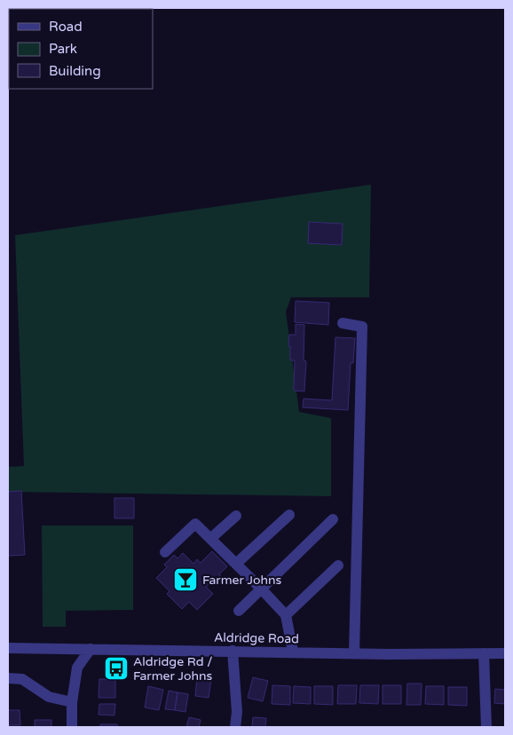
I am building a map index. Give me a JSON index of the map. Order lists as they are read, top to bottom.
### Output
{
  "streets": {
    "street": ["Aldridge Road"]
  },
  "places": {
    "bar": ["Farmer Johns"],
    "bus stop": ["Aldridge Rd / Farmer Johns"]
  },
  "legend": ["Road", "Park", "Building"]
}
